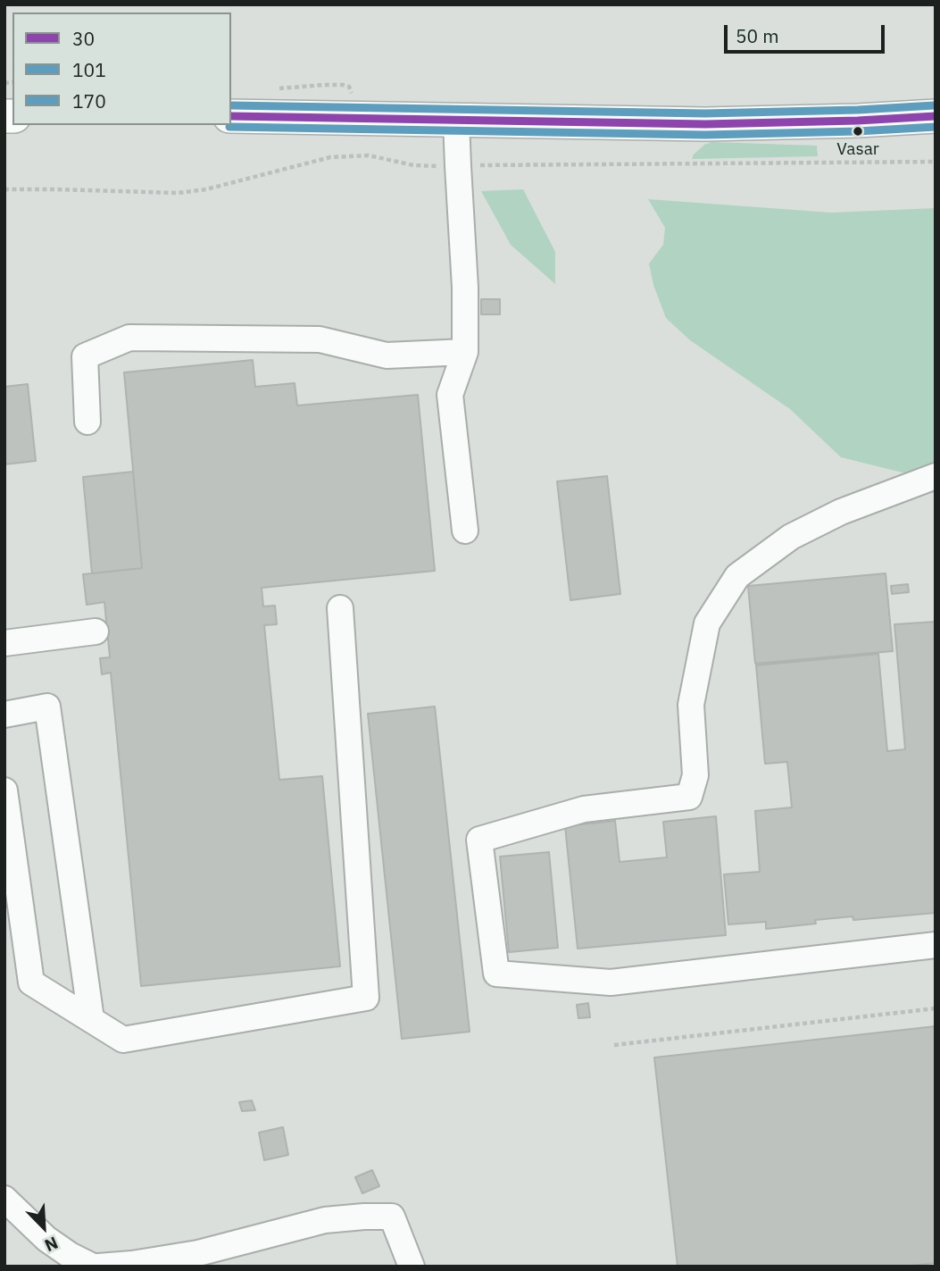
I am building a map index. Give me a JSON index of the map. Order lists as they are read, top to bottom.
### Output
{
  "places": ["Vasar"],
  "lines": ["transit line 170", "transit line 30", "transit line 101"],
  "legend": ["30", "101", "170"],
  "scale_bar": "50 m",
  "north": "bottom right"
}
